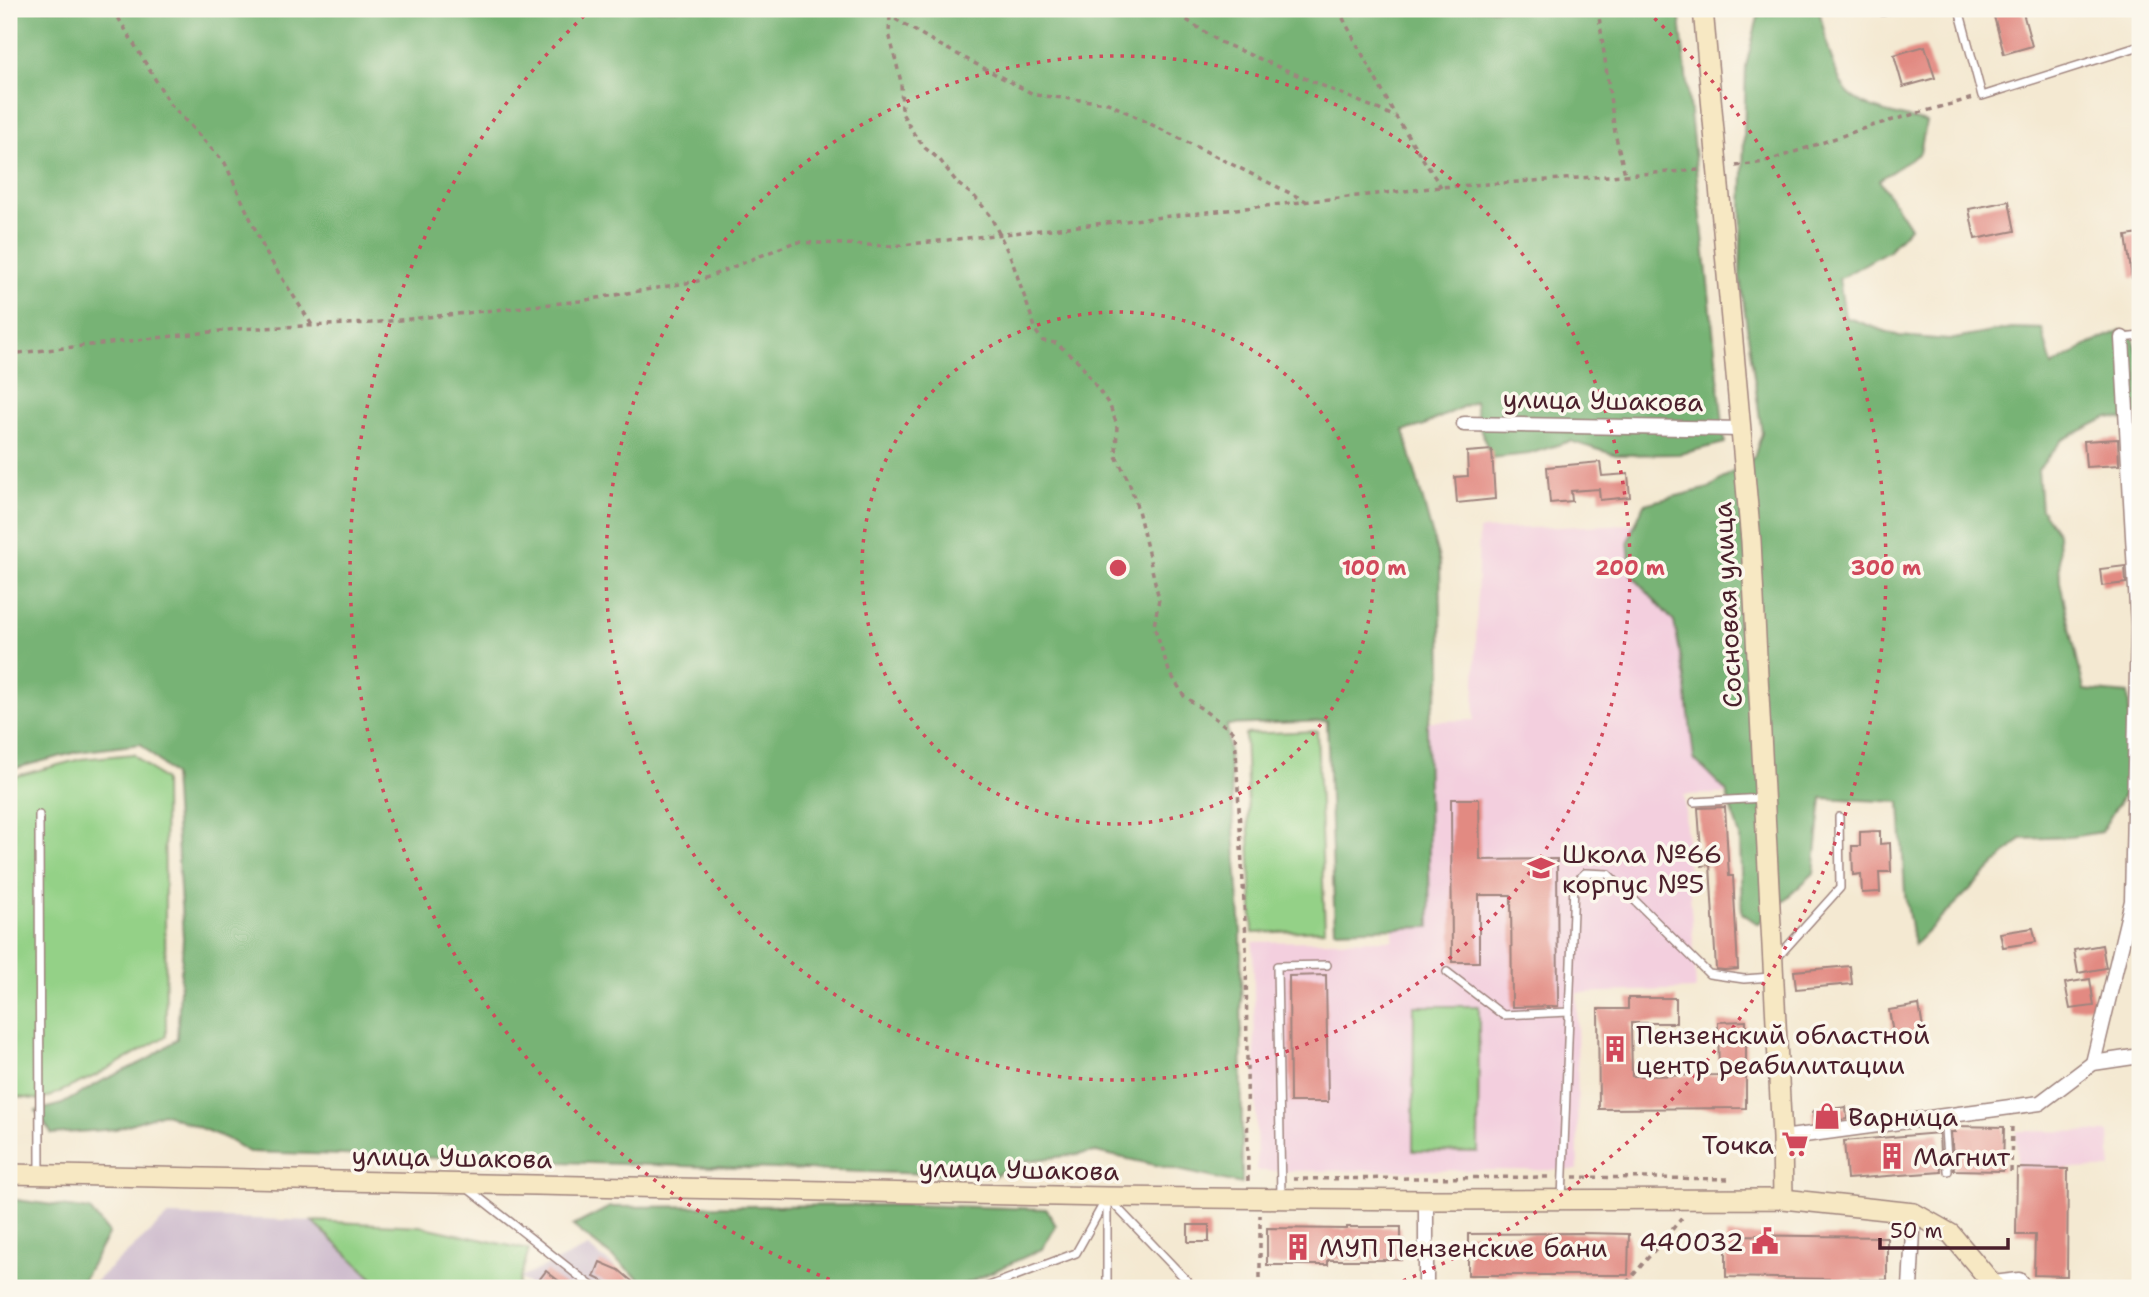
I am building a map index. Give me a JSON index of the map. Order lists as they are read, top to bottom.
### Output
{
  "streets": {
    "main road": ["улица Ушакова", "Сосновая улица"]
  },
  "crossings": [
    ["улица Ушакова", "Сосновая улица"]
  ],
  "places": {
    "school or university": ["Школа №66 корпус №5"],
    "building": ["Пензенский областной центр реабилитации", "Магнит", "МУП Пензенские бани"],
    "shop": ["Варница"],
    "supermarket": ["Точка"],
    "public building": ["440032"]
  },
  "scale_bar": "50 m",
  "rings": ["100 m", "200 m", "300 m"]
}
